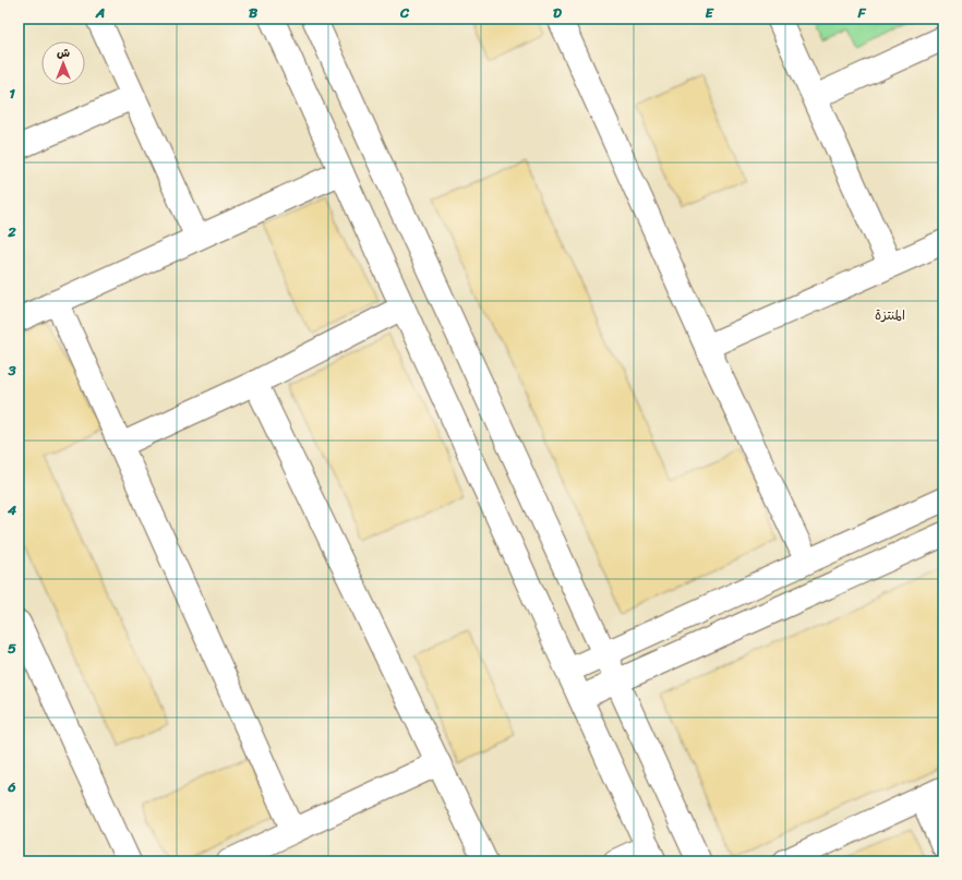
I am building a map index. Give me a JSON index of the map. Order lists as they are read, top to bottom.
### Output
{
  "districts": ["المنتزة"],
  "north": "top",
  "grid": {
    "columns": [
      "A",
      "B",
      "C",
      "D",
      "E",
      "F"
    ],
    "rows": [
      "1",
      "2",
      "3",
      "4",
      "5",
      "6"
    ]
  }
}
